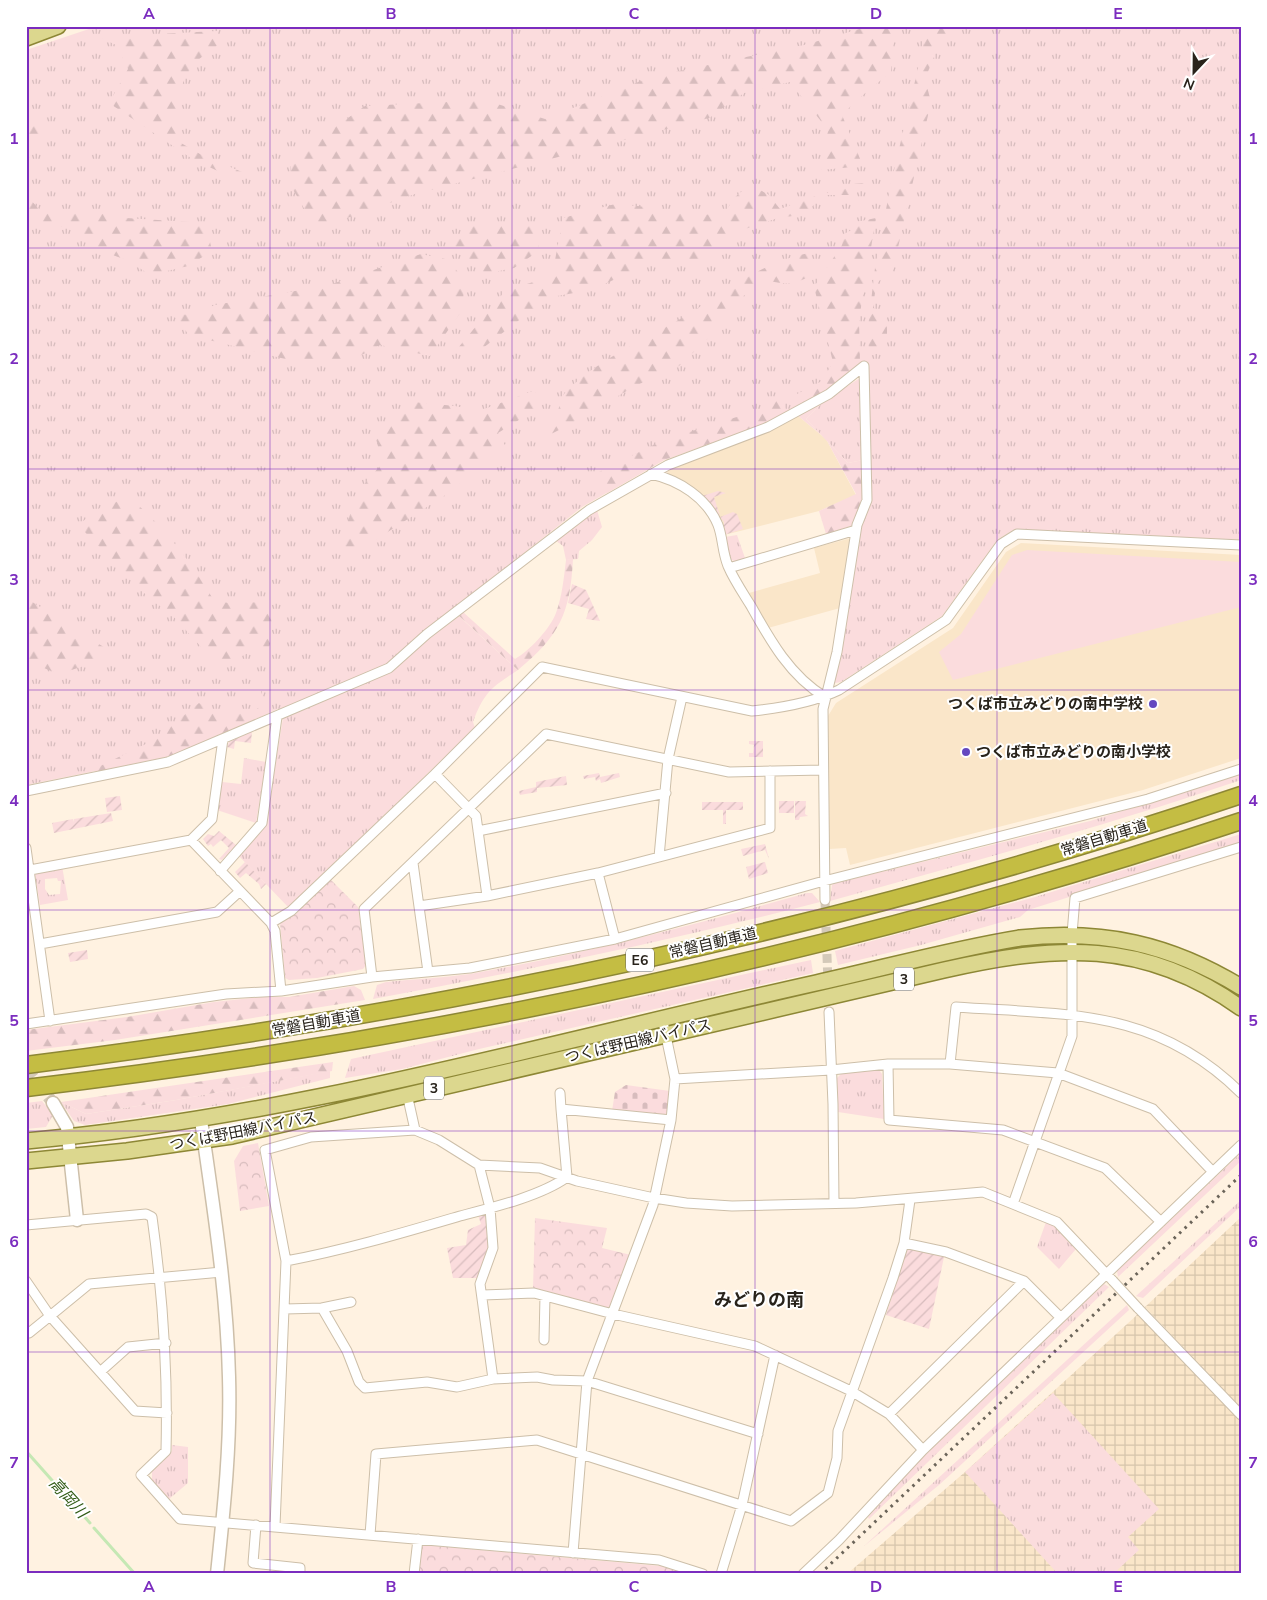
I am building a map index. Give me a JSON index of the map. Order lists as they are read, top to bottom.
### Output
{
  "streets": {
    "highway": ["常磐自動車道", "E6"],
    "main road": ["3", "つくば野田線バイパス"]
  },
  "districts": ["みどりの南"],
  "water": ["高岡川"],
  "places": ["つくば市立みどりの南中学校", "つくば市立みどりの南小学校"],
  "north": "bottom",
  "grid": {
    "columns": [
      "A",
      "B",
      "C",
      "D",
      "E"
    ],
    "rows": [
      "1",
      "2",
      "3",
      "4",
      "5",
      "6",
      "7"
    ]
  }
}
